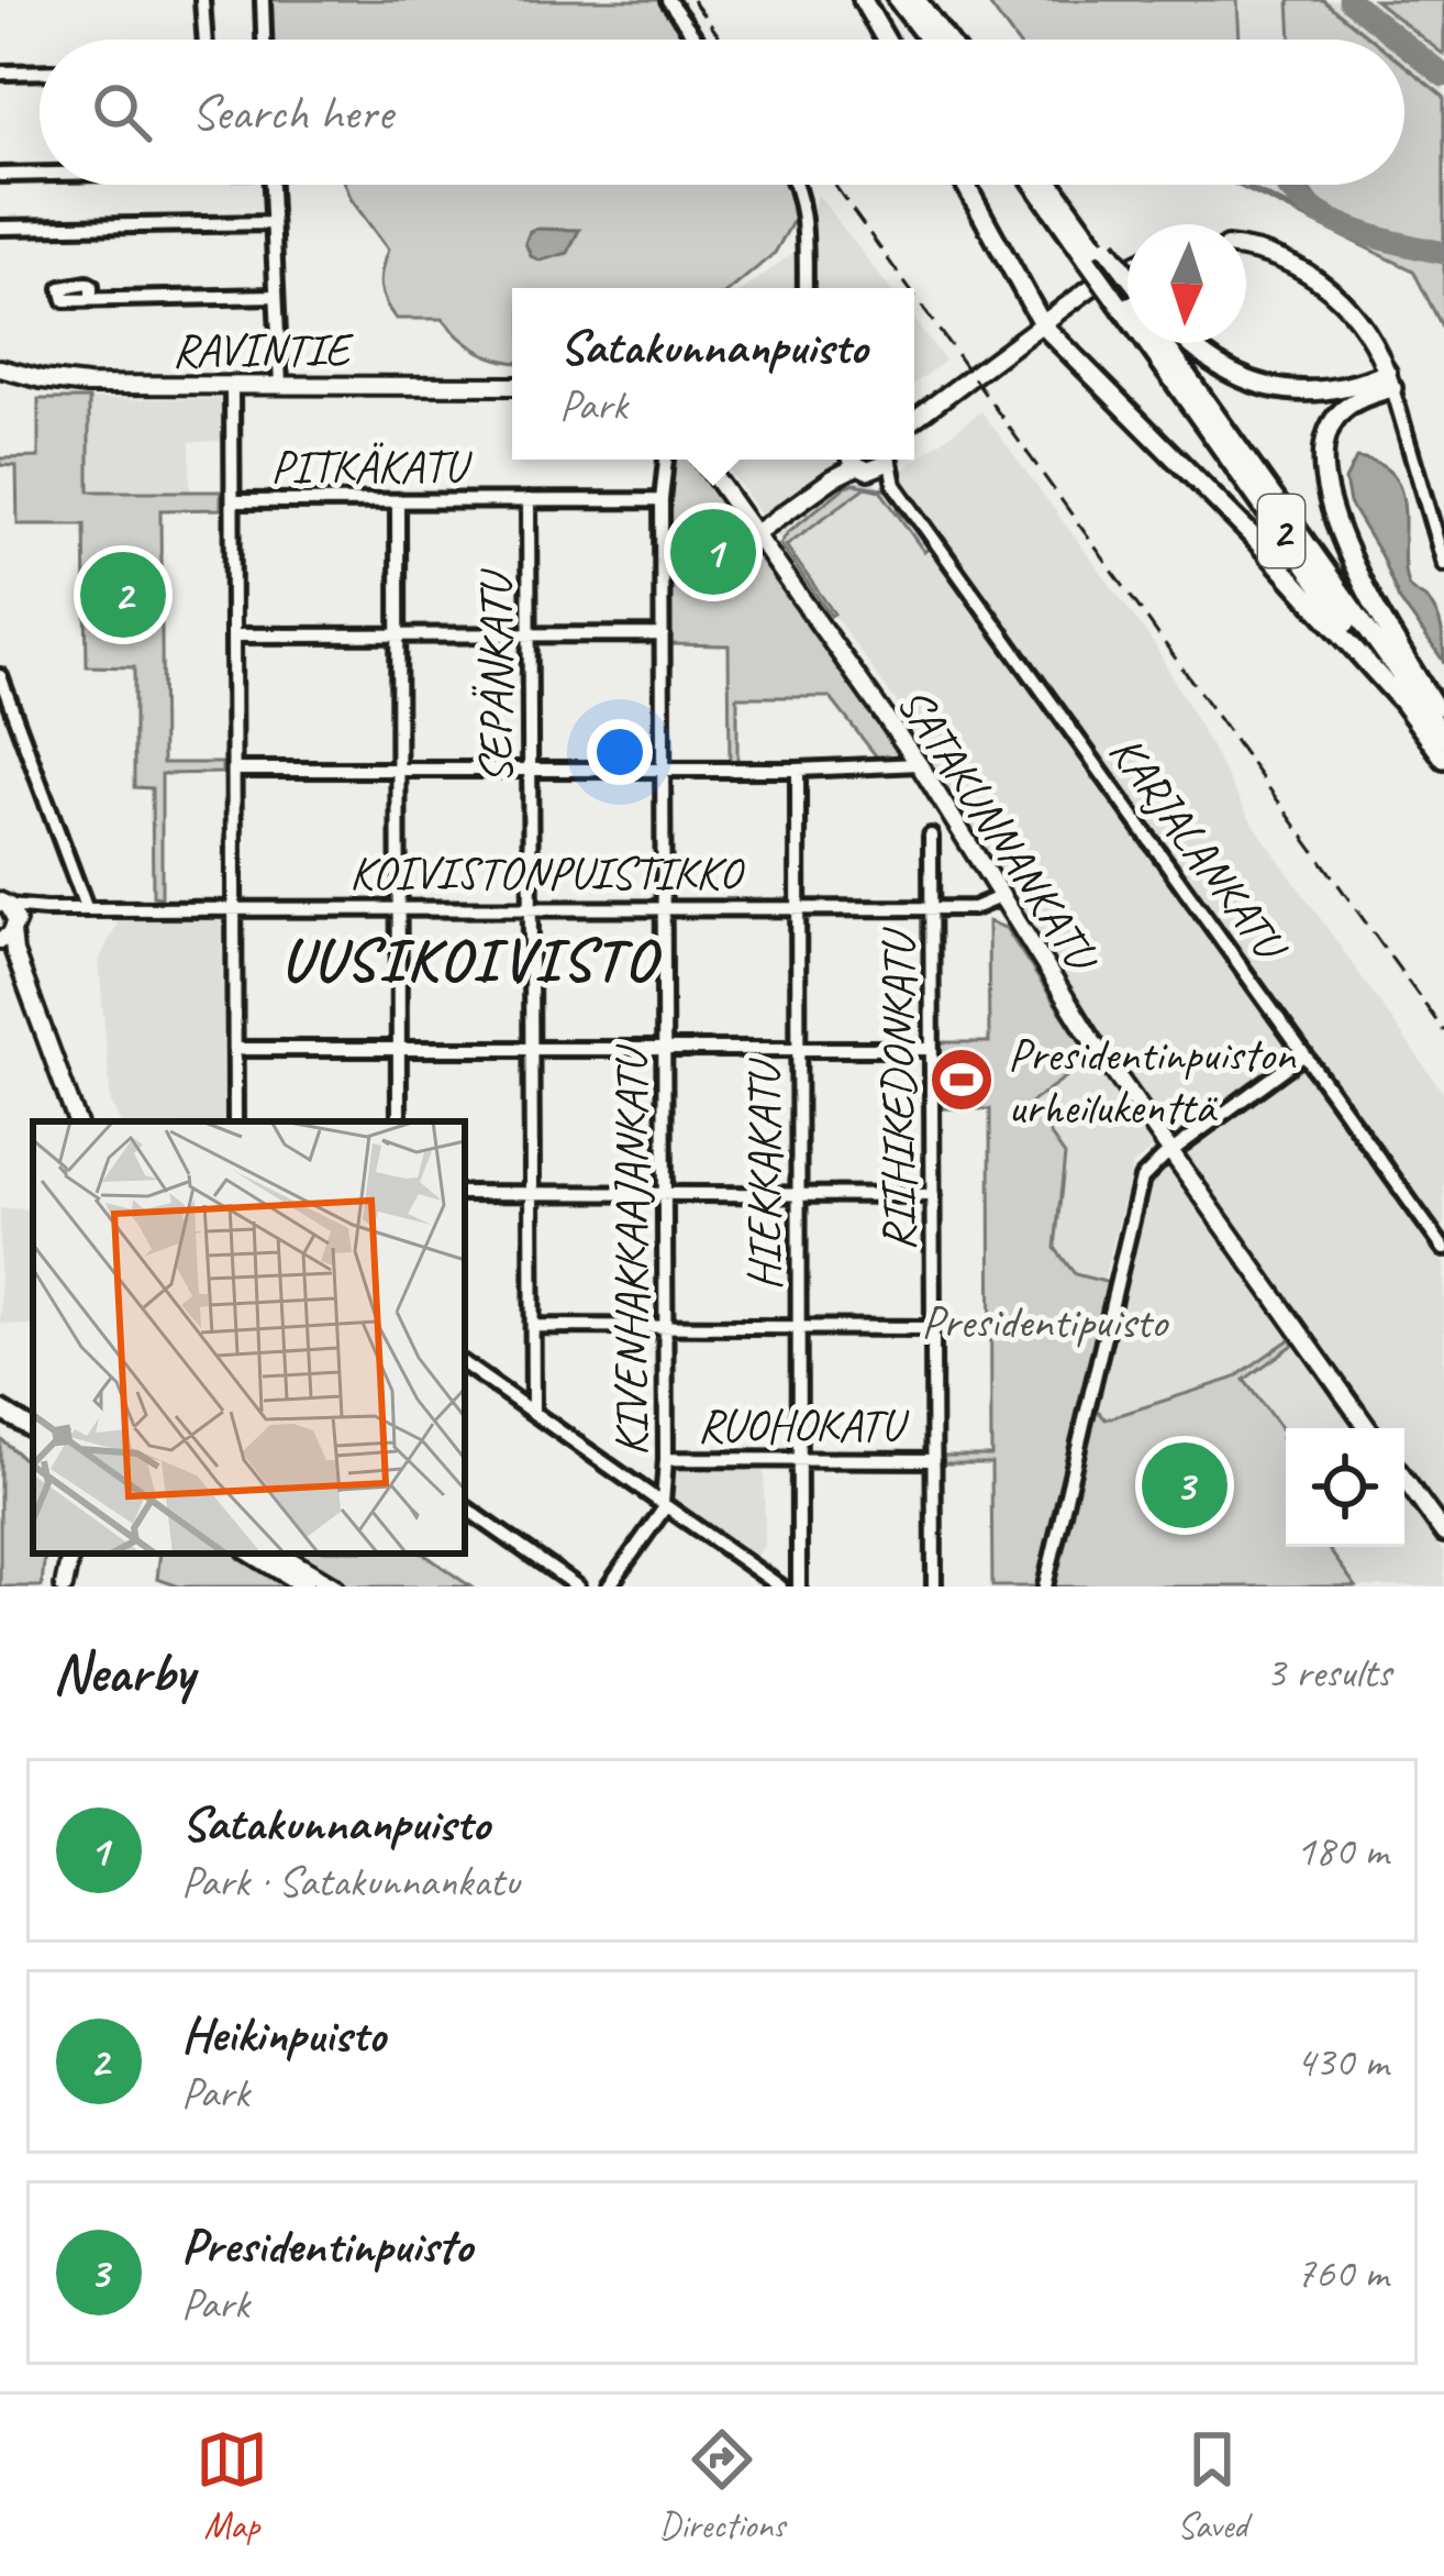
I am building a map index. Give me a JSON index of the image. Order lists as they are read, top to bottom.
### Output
{
  "streets": {
    "highway": ["2"],
    "main road": ["RAVINTIE", "SATAKUNNANKATU"],
    "street": [
      "PITKÄKATU",
      "SEPÄNKATU",
      "KARJALANKATU",
      "KOIVISTONPUISTIKKO",
      "RIIHIKEDONKATU",
      "HIEKKAKATU",
      "KIVENHAKKAAJANKATU",
      "RUOHOKATU"
    ]
  },
  "crossings": [
    ["PITKÄKATU", "SEPÄNKATU"],
    ["PITKÄKATU", "KIVENHAKKAAJANKATU"],
    ["SEPÄNKATU", "KOIVISTONPUISTIKKO"],
    ["SATAKUNNANKATU", "KOIVISTONPUISTIKKO"],
    ["KOIVISTONPUISTIKKO", "RIIHIKEDONKATU"],
    ["KOIVISTONPUISTIKKO", "HIEKKAKATU"],
    ["KOIVISTONPUISTIKKO", "KIVENHAKKAAJANKATU"],
    ["RIIHIKEDONKATU", "RUOHOKATU"],
    ["HIEKKAKATU", "RUOHOKATU"],
    ["KIVENHAKKAAJANKATU", "RUOHOKATU"]
  ],
  "districts": ["UUSIKOIVISTO"],
  "parks": ["Presidentipuisto"],
  "places": {
    "sports": ["Presidentinpuiston urheilukenttä"]
  },
  "north": "bottom",
  "page": {
    "search": "Search here",
    "popup": ["Satakunnanpuisto", "Park"],
    "pins": ["1", "2", "3"],
    "heading": ["Nearby", "3 results"],
    "list": [
      {
        "mark": "1",
        "name": "Satakunnanpuisto",
        "note": "Park · Satakunnankatu",
        "value": "180 m"
      },
      {
        "mark": "2",
        "name": "Heikinpuisto",
        "note": "Park",
        "value": "430 m"
      },
      {
        "mark": "3",
        "name": "Presidentinpuisto",
        "note": "Park",
        "value": "760 m"
      }
    ],
    "nav": ["Map", "Directions", "Saved"]
  }
}
